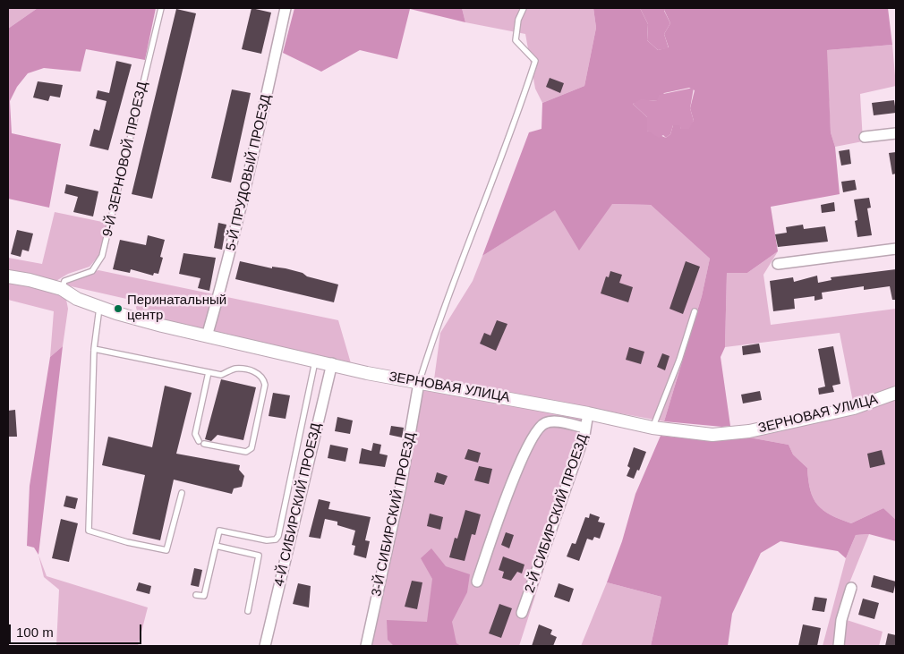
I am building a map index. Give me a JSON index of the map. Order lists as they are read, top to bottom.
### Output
{
  "streets": {
    "street": [
      "5-Й ПРУДОВЫЙ ПРОЕЗД",
      "ЗЕРНОВАЯ УЛИЦА",
      "4-Й СИБИРСКИЙ ПРОЕЗД",
      "2-Й СИБИРСКИЙ ПРОЕЗД",
      "3-Й СИБИРСКИЙ ПРОЕЗД"
    ],
    "lane": ["9-Й ЗЕРНОВОЙ ПРОЕЗД"]
  },
  "crossings": [
    ["9-Й ЗЕРНОВОЙ ПРОЕЗД", "ЗЕРНОВАЯ УЛИЦА"],
    ["5-Й ПРУДОВЫЙ ПРОЕЗД", "ЗЕРНОВАЯ УЛИЦА"],
    ["ЗЕРНОВАЯ УЛИЦА", "4-Й СИБИРСКИЙ ПРОЕЗД"],
    ["ЗЕРНОВАЯ УЛИЦА", "2-Й СИБИРСКИЙ ПРОЕЗД"],
    ["ЗЕРНОВАЯ УЛИЦА", "3-Й СИБИРСКИЙ ПРОЕЗД"]
  ],
  "places": ["Перинатальный центр"],
  "scale_bar": "100 m"
}
